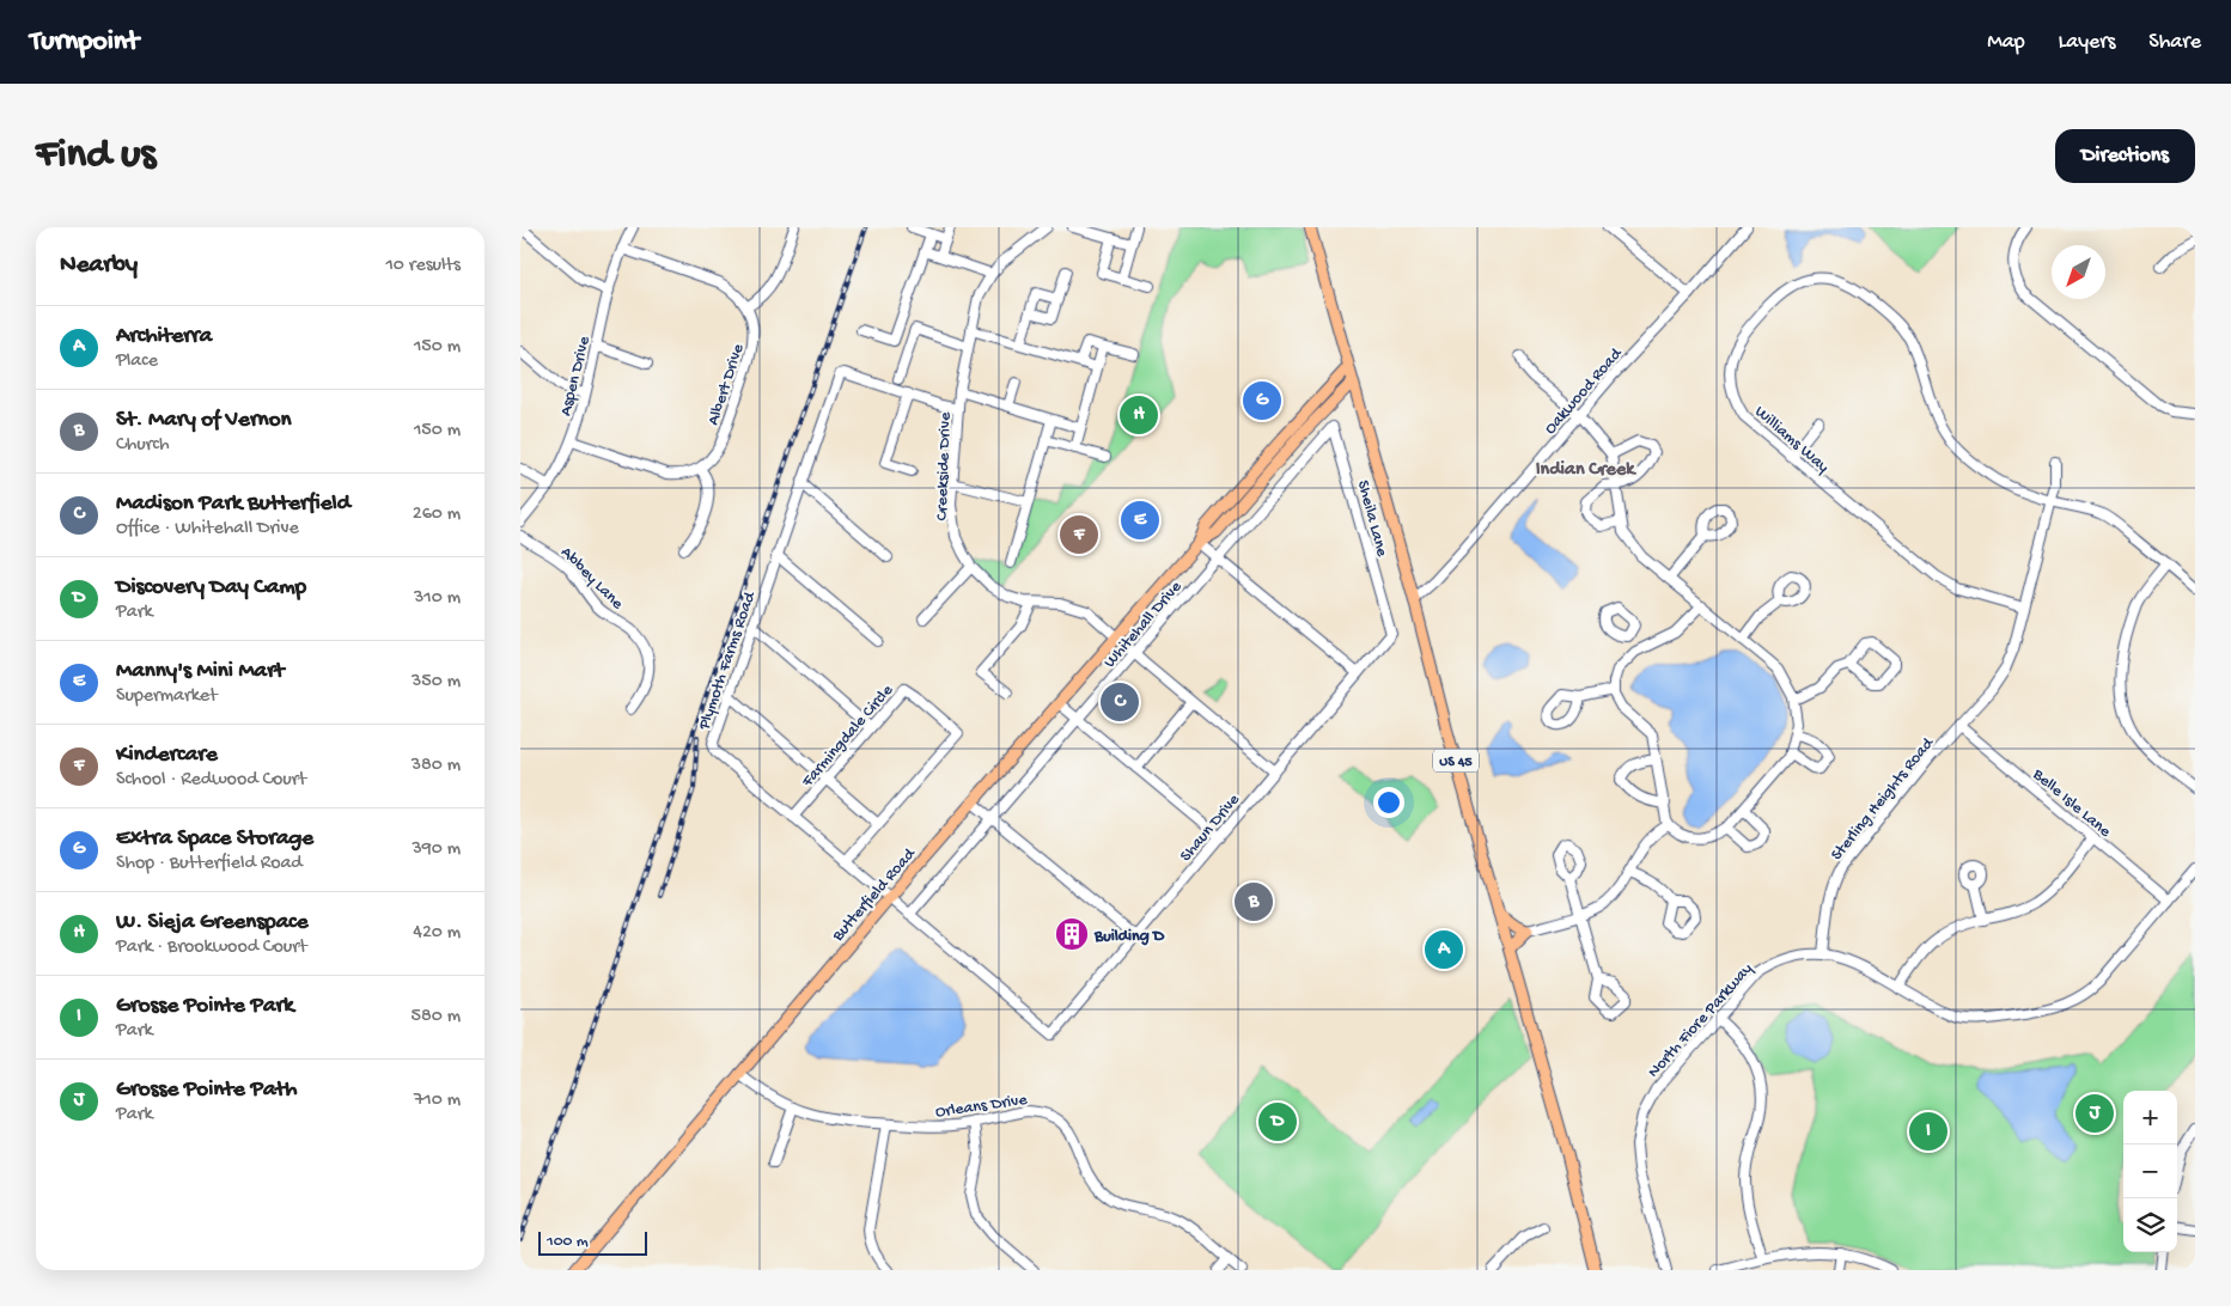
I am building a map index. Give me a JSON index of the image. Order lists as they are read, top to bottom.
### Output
{
  "streets": {
    "main road": ["US 45", "Butterfield Road"],
    "street": [
      "Aspen Drive",
      "Albert Drive",
      "Oakwood Road",
      "Williams Way",
      "Creekside Drive",
      "Sheila Lane",
      "Abbey Lane",
      "Whitehall Drive",
      "Plymoth Farms Road",
      "Farmingdale Circle",
      "Sterling Heights Road",
      "Belle Isle Lane",
      "Shaun Drive",
      "North Fiore Parkway",
      "Orleans Drive"
    ]
  },
  "crossings": [
    ["Oakwood Road", "US 45"],
    ["Williams Way", "Sterling Heights Road"],
    ["Creekside Drive", "Whitehall Drive"],
    ["Creekside Drive", "Shaun Drive"],
    ["Creekside Drive", "Butterfield Road"],
    ["Sheila Lane", "Whitehall Drive"],
    ["Sheila Lane", "Shaun Drive"],
    ["Whitehall Drive", "Plymoth Farms Road"],
    ["Plymoth Farms Road", "Farmingdale Circle"],
    ["Plymoth Farms Road", "Shaun Drive"],
    ["Plymoth Farms Road", "Butterfield Road"],
    ["US 45", "Butterfield Road"],
    ["Sterling Heights Road", "Belle Isle Lane"],
    ["Sterling Heights Road", "North Fiore Parkway"],
    ["Belle Isle Lane", "North Fiore Parkway"],
    ["Butterfield Road", "Orleans Drive"]
  ],
  "districts": ["Indian Creek"],
  "places": {
    "building": ["Building D"]
  },
  "scale_bar": "100 m",
  "north": "bottom left",
  "page": {
    "header": "Turnpoint",
    "nav": ["Map", "Layers", "Share"],
    "buttons": "Directions",
    "title": "Find us",
    "heading": ["Nearby", "10 results"],
    "list": [
      {
        "mark": "A",
        "name": "Architerra",
        "note": "Place",
        "value": "150 m"
      },
      {
        "mark": "B",
        "name": "St. Mary of Vernon",
        "note": "Church",
        "value": "150 m"
      },
      {
        "mark": "C",
        "name": "Madison Park Butterfield",
        "note": "Office · Whitehall Drive",
        "value": "260 m"
      },
      {
        "mark": "D",
        "name": "Discovery Day Camp",
        "note": "Park",
        "value": "310 m"
      },
      {
        "mark": "E",
        "name": "Manny's Mini Mart",
        "note": "Supermarket",
        "value": "350 m"
      },
      {
        "mark": "F",
        "name": "Kindercare",
        "note": "School · Redwood Court",
        "value": "380 m"
      },
      {
        "mark": "G",
        "name": "Extra Space Storage",
        "note": "Shop · Butterfield Road",
        "value": "390 m"
      },
      {
        "mark": "H",
        "name": "W. Sieja Greenspace",
        "note": "Park · Brookwood Court",
        "value": "420 m"
      },
      {
        "mark": "I",
        "name": "Grosse Pointe Park",
        "note": "Park",
        "value": "580 m"
      },
      {
        "mark": "J",
        "name": "Grosse Pointe Path",
        "note": "Park",
        "value": "710 m"
      }
    ],
    "pins": [
      "G",
      "H",
      "E",
      "F",
      "C",
      "B",
      "A",
      "J",
      "D",
      "I"
    ],
    "map_buttons": ["+", "−"],
    "scale": "100 m"
  }
}
